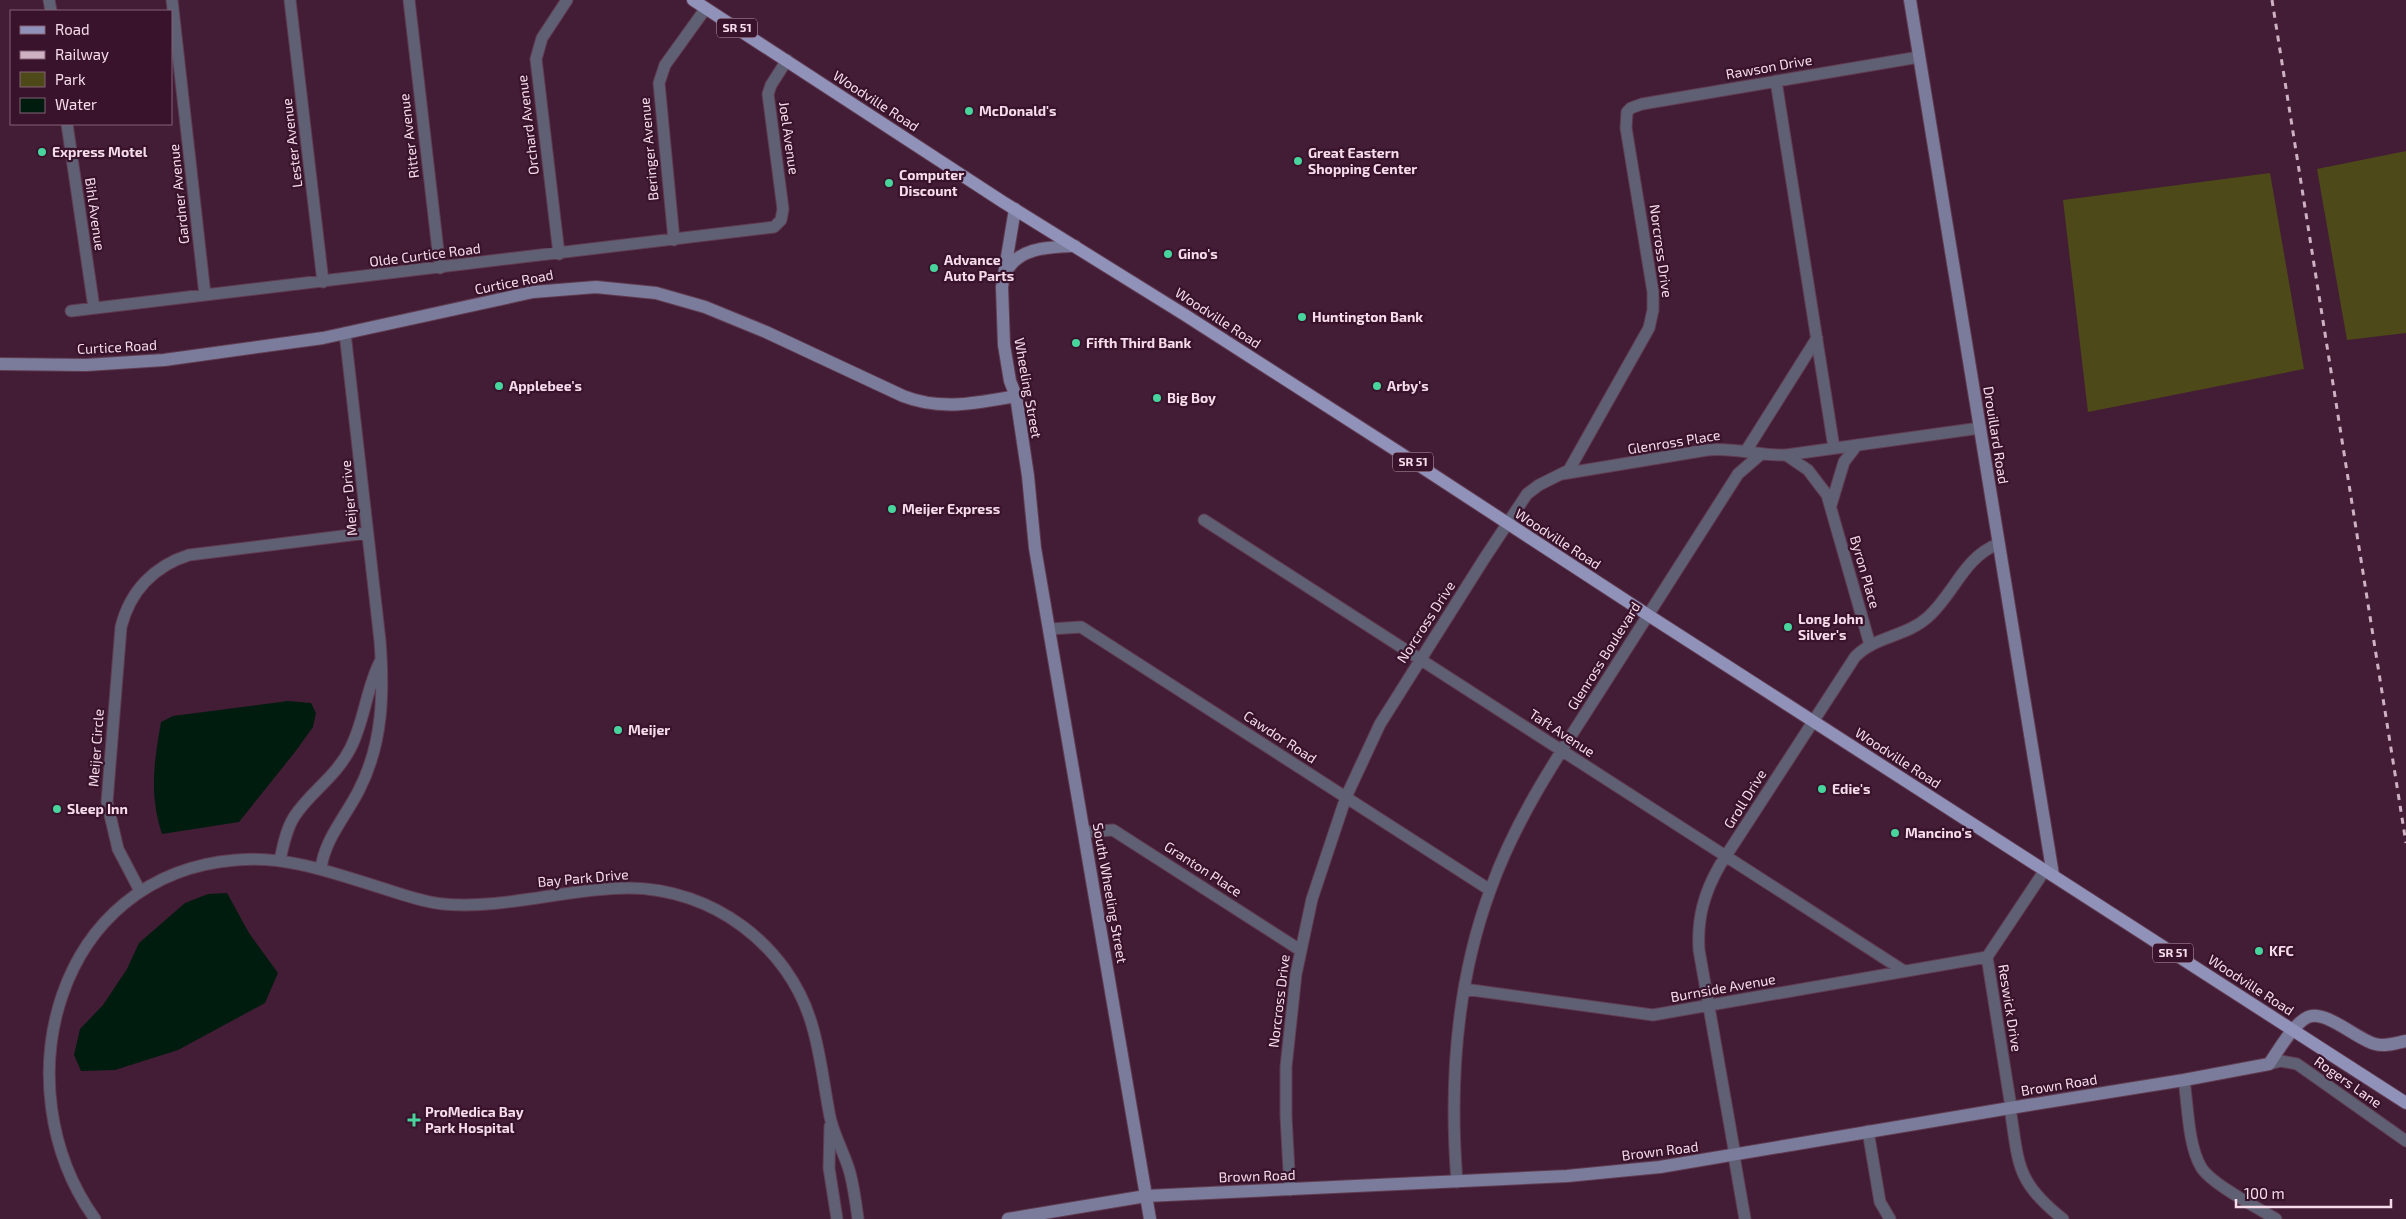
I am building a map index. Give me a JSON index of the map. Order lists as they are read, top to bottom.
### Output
{
  "streets": {
    "main road": ["SR 51", "Woodville Road"],
    "street": [
      "Rawson Drive",
      "Orchard Avenue",
      "Ritter Avenue",
      "Joel Avenue",
      "Lester Avenue",
      "Beringer Avenue",
      "Gardner Avenue",
      "Bihl Avenue",
      "Norcross Drive",
      "Olde Curtice Road",
      "Curtice Road",
      "Wheeling Street",
      "Drouillard Road",
      "Glenross Place",
      "Meijer Drive",
      "Byron Place",
      "Glenross Boulevard",
      "Taft Avenue",
      "Cawdor Road",
      "Meijer Circle",
      "Groll Drive",
      "Granton Place",
      "Bay Park Drive",
      "South Wheeling Street",
      "Burnside Avenue",
      "Reswick Drive",
      "Rogers Lane",
      "Brown Road"
    ]
  },
  "crossings": [
    ["Rawson Drive", "Norcross Drive"],
    ["Rawson Drive", "Drouillard Road"],
    ["Woodville Road", "Joel Avenue"],
    ["Woodville Road", "Beringer Avenue"],
    ["Woodville Road", "Norcross Drive"],
    ["Woodville Road", "Wheeling Street"],
    ["Woodville Road", "Drouillard Road"],
    ["Woodville Road", "Glenross Boulevard"],
    ["Woodville Road", "Groll Drive"],
    ["Woodville Road", "Reswick Drive"],
    ["Orchard Avenue", "Olde Curtice Road"],
    ["Ritter Avenue", "Olde Curtice Road"],
    ["Joel Avenue", "Olde Curtice Road"],
    ["Lester Avenue", "Olde Curtice Road"],
    ["Beringer Avenue", "Olde Curtice Road"],
    ["Gardner Avenue", "Olde Curtice Road"],
    ["Bihl Avenue", "Olde Curtice Road"],
    ["Norcross Drive", "Glenross Place"],
    ["Norcross Drive", "Taft Avenue"],
    ["Norcross Drive", "Cawdor Road"],
    ["Norcross Drive", "Granton Place"],
    ["Norcross Drive", "Brown Road"],
    ["Curtice Road", "Wheeling Street"],
    ["Curtice Road", "Meijer Drive"],
    ["Wheeling Street", "South Wheeling Street"],
    ["Drouillard Road", "Groll Drive"],
    ["Drouillard Road", "Reswick Drive"],
    ["Meijer Drive", "Meijer Circle"],
    ["Meijer Drive", "Bay Park Drive"],
    ["Byron Place", "Groll Drive"],
    ["Glenross Boulevard", "Taft Avenue"],
    ["Glenross Boulevard", "Cawdor Road"],
    ["Glenross Boulevard", "Burnside Avenue"],
    ["Glenross Boulevard", "Brown Road"],
    ["Taft Avenue", "Groll Drive"],
    ["Taft Avenue", "Burnside Avenue"],
    ["Cawdor Road", "South Wheeling Street"],
    ["Meijer Circle", "Bay Park Drive"],
    ["Groll Drive", "Burnside Avenue"],
    ["Groll Drive", "Brown Road"],
    ["Granton Place", "South Wheeling Street"],
    ["South Wheeling Street", "Brown Road"],
    ["Burnside Avenue", "Reswick Drive"],
    ["Reswick Drive", "Brown Road"],
    ["Rogers Lane", "Brown Road"]
  ],
  "places": {
    "other": [
      "McDonald's",
      "Express Motel",
      "Great Eastern Shopping Center",
      "Computer Discount",
      "Gino's",
      "Advance Auto Parts",
      "Huntington Bank",
      "Fifth Third Bank",
      "Applebee's",
      "Arby's",
      "Big Boy",
      "Meijer Express",
      "Long John Silver's",
      "Meijer",
      "Edie's",
      "Sleep Inn",
      "Mancino's",
      "KFC"
    ],
    "health": ["ProMedica Bay Park Hospital"]
  },
  "legend": [
    "Road",
    "Railway",
    "Park",
    "Water"
  ],
  "scale_bar": "100 m"
}
